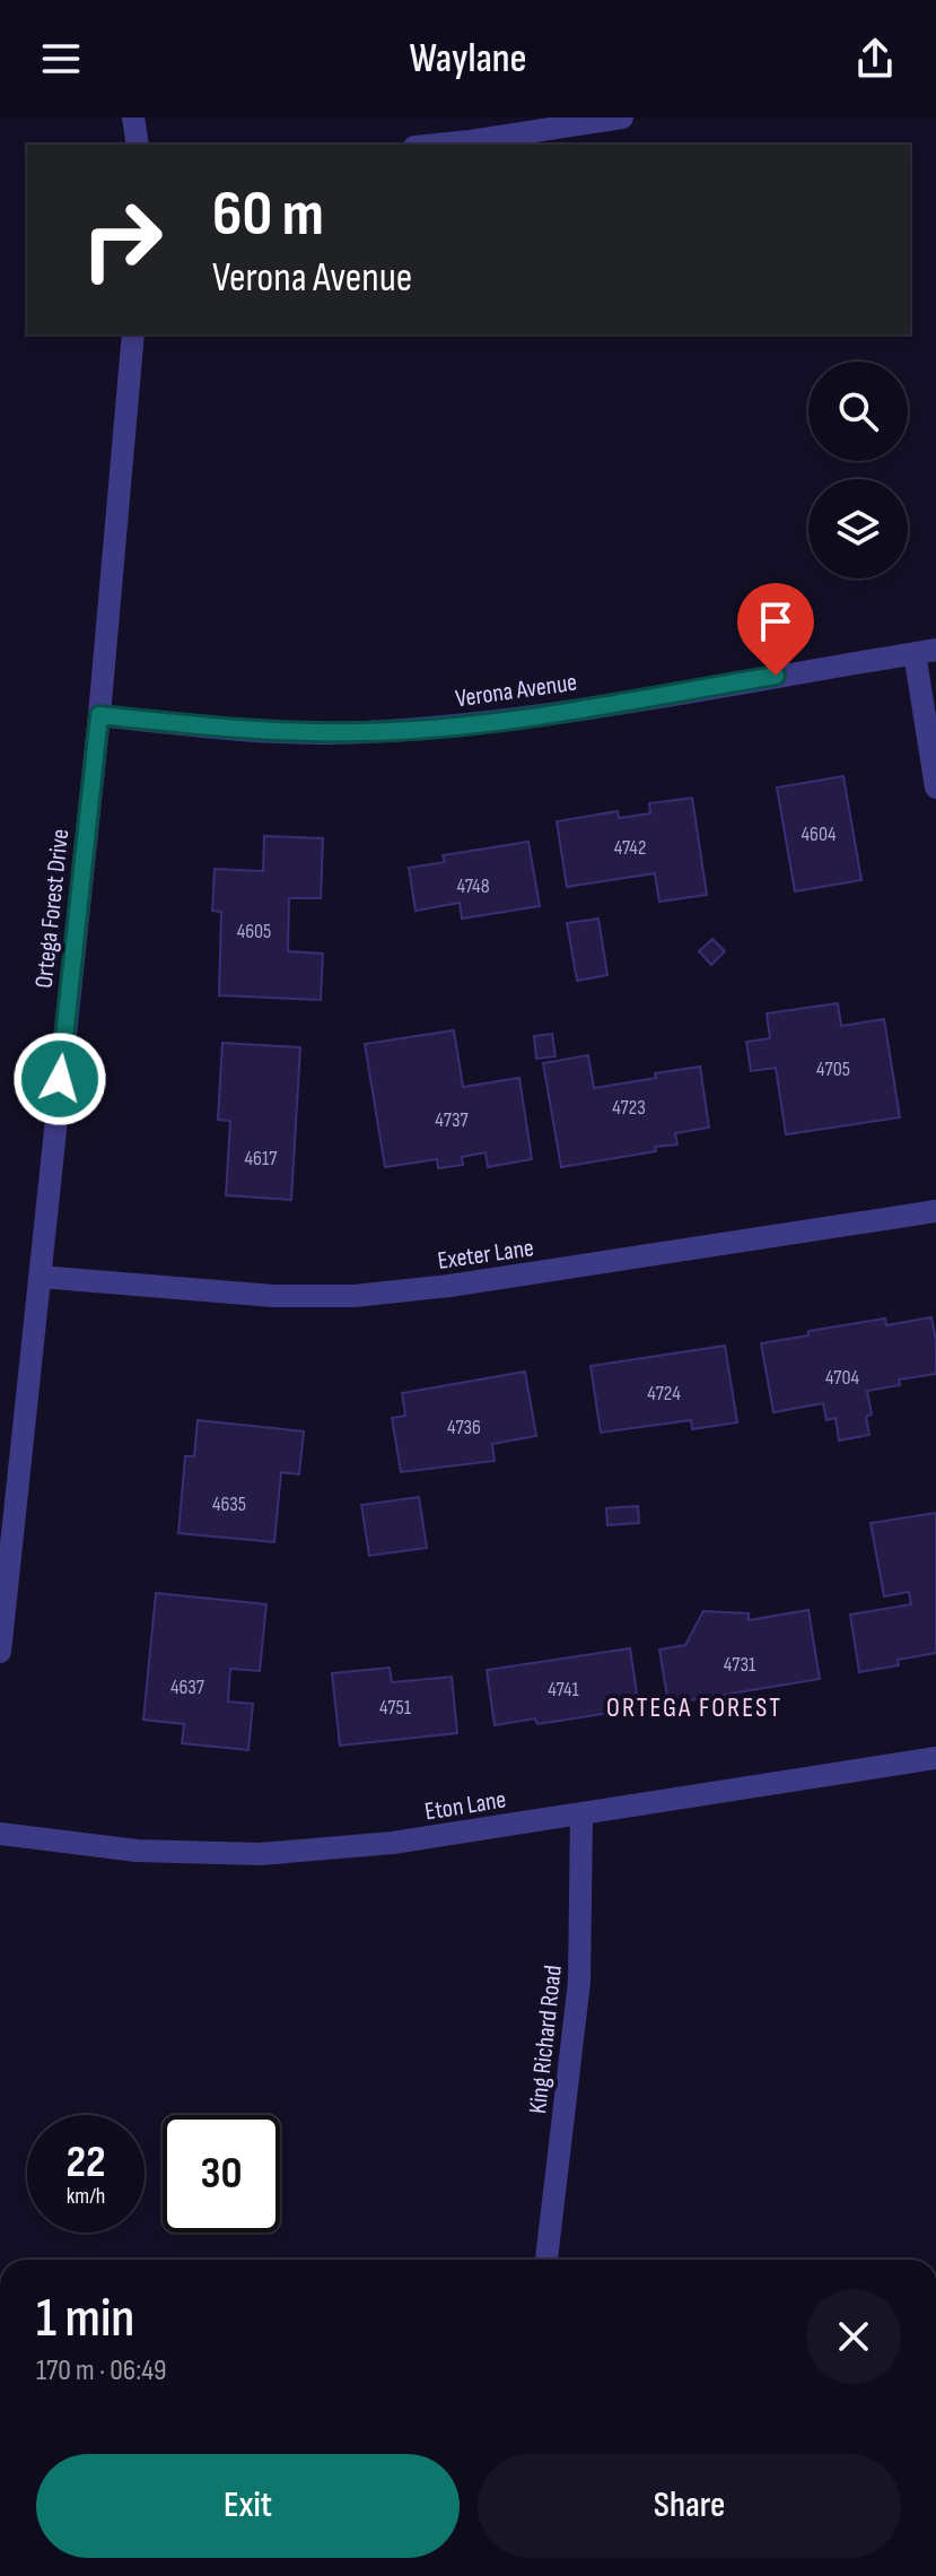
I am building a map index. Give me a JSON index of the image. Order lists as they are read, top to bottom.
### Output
{
  "streets": {
    "street": [
      "Verona Avenue",
      "Ortega Forest Drive",
      "Exeter Lane",
      "Eton Lane",
      "King Richard Road"
    ]
  },
  "crossings": [
    ["Verona Avenue", "Ortega Forest Drive"],
    ["Ortega Forest Drive", "Exeter Lane"],
    ["Eton Lane", "King Richard Road"]
  ],
  "districts": ["ORTEGA FOREST"],
  "house_numbers": [
    "4604",
    "4742",
    "4748",
    "4605",
    "4705",
    "4723",
    "4737",
    "4617",
    "4704",
    "4724",
    "4736",
    "4635",
    "4731",
    "4637",
    "4741",
    "4751"
  ],
  "page": {
    "header": "Waylane",
    "turn": ["60 m", "Verona Avenue"],
    "speed": "22 km/h",
    "limit": "30",
    "heading": ["1 min", "170 m · 06:49"],
    "buttons": ["Exit", "Share"]
  }
}
